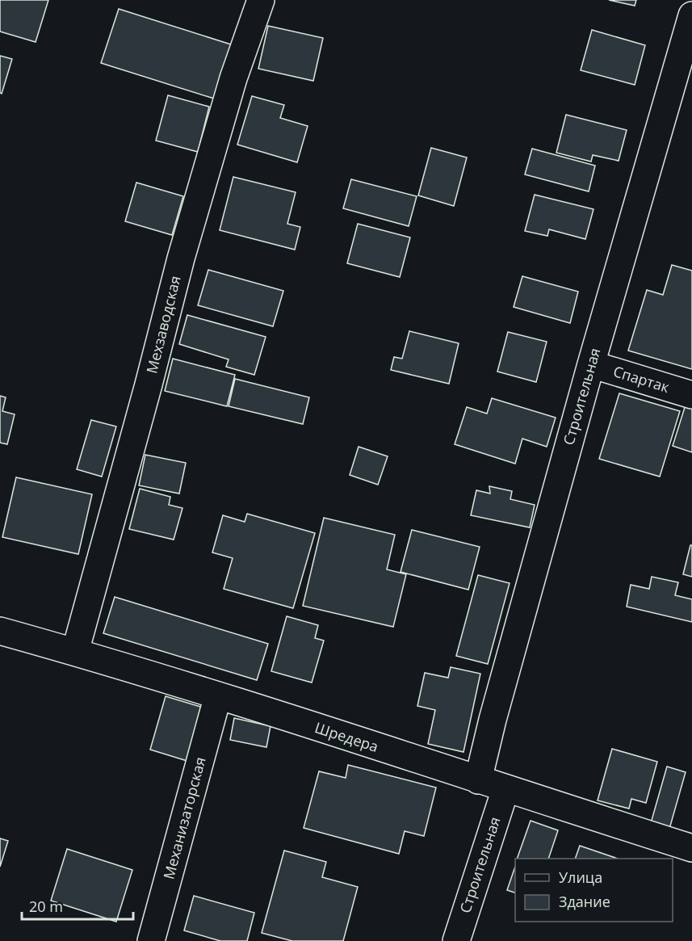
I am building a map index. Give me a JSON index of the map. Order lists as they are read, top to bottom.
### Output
{
  "streets": {
    "street": [
      "Мехзаводская",
      "Спартак",
      "Строительная",
      "Шредера",
      "Механизаторская"
    ]
  },
  "crossings": [
    ["Мехзаводская", "Шредера"],
    ["Спартак", "Строительная"],
    ["Строительная", "Шредера"],
    ["Шредера", "Механизаторская"]
  ],
  "legend": ["Улица", "Здание"],
  "scale_bar": "20 m"
}
